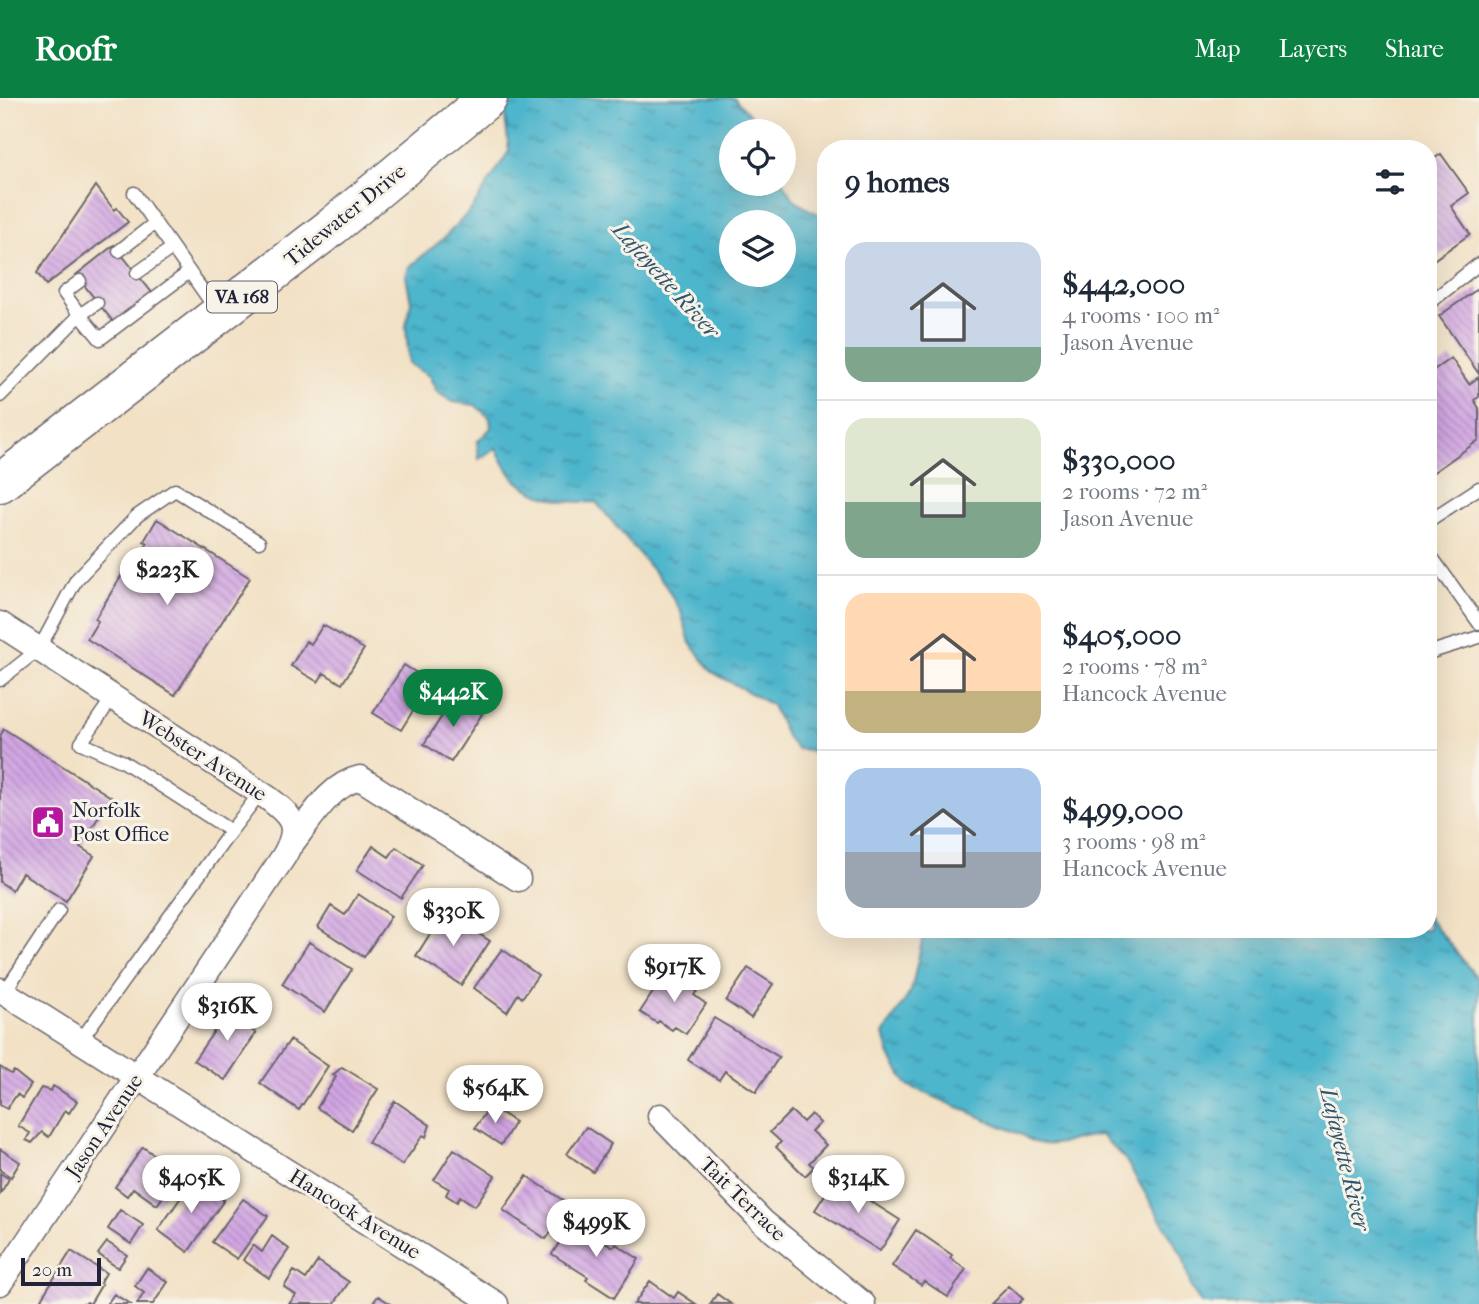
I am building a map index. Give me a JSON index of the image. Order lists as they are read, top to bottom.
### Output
{
  "streets": {
    "highway": ["Tidewater Drive", "VA 168"],
    "street": [
      "Webster Avenue",
      "Jason Avenue",
      "Tait Terrace",
      "Hancock Avenue"
    ]
  },
  "crossings": [
    ["Webster Avenue", "Jason Avenue"],
    ["Jason Avenue", "Hancock Avenue"]
  ],
  "water": ["Lafayette River"],
  "places": {
    "public building": ["Norfolk Post Office"]
  },
  "scale_bar": "20 m",
  "page": {
    "header": "Roofr",
    "nav": ["Map", "Layers", "Share"],
    "heading": "9 homes",
    "list": [
      {
        "name": "$442,000",
        "note": "4 rooms · 100 m² · Jason Avenue"
      },
      {
        "name": "$330,000",
        "note": "2 rooms · 72 m² · Jason Avenue"
      },
      {
        "name": "$405,000",
        "note": "2 rooms · 78 m² · Hancock Avenue"
      },
      {
        "name": "$499,000",
        "note": "3 rooms · 98 m² · Hancock Avenue"
      }
    ],
    "price": [
      "$223K",
      "$442K",
      "$330K",
      "$917K",
      "$316K",
      "$564K",
      "$405K",
      "$314K",
      "$499K"
    ],
    "scale": "20 m"
  }
}
